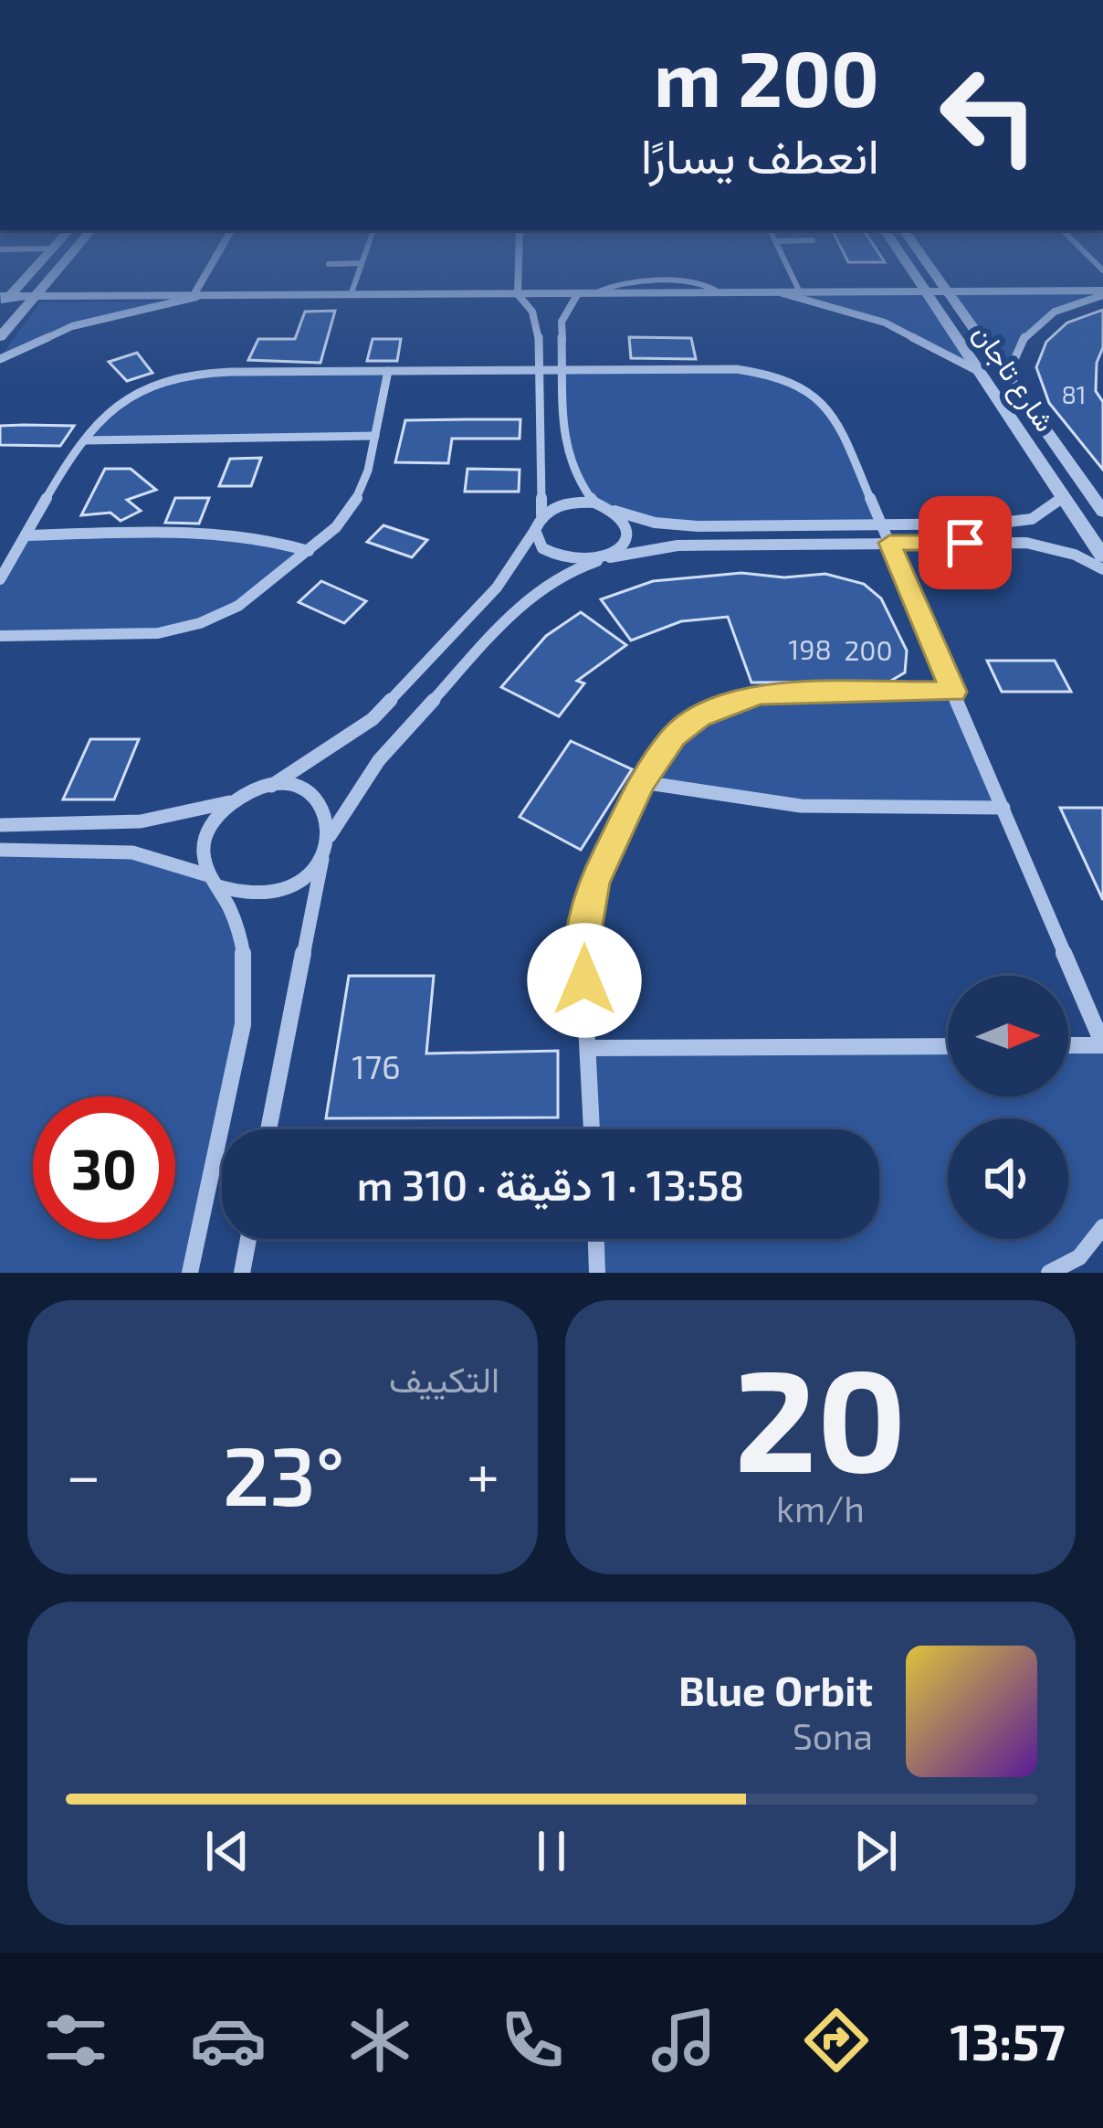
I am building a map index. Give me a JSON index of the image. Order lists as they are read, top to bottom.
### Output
{
  "streets": {
    "street": ["شارع تاجان"]
  },
  "house_numbers": [
    "81",
    "198",
    "200",
    "176"
  ],
  "north": "right",
  "page": {
    "turn": ["200 m", "انعطف يسارًا"],
    "limit": "30",
    "trip": "13:58 · 1 دقيقة · 310 m",
    "tile": [
      ["20", "km/h"],
      "التكييف"
    ],
    "heat": ["−", "23°", "+"],
    "song": ["Blue Orbit", "Sona"],
    "tabs": "13:57"
  }
}
